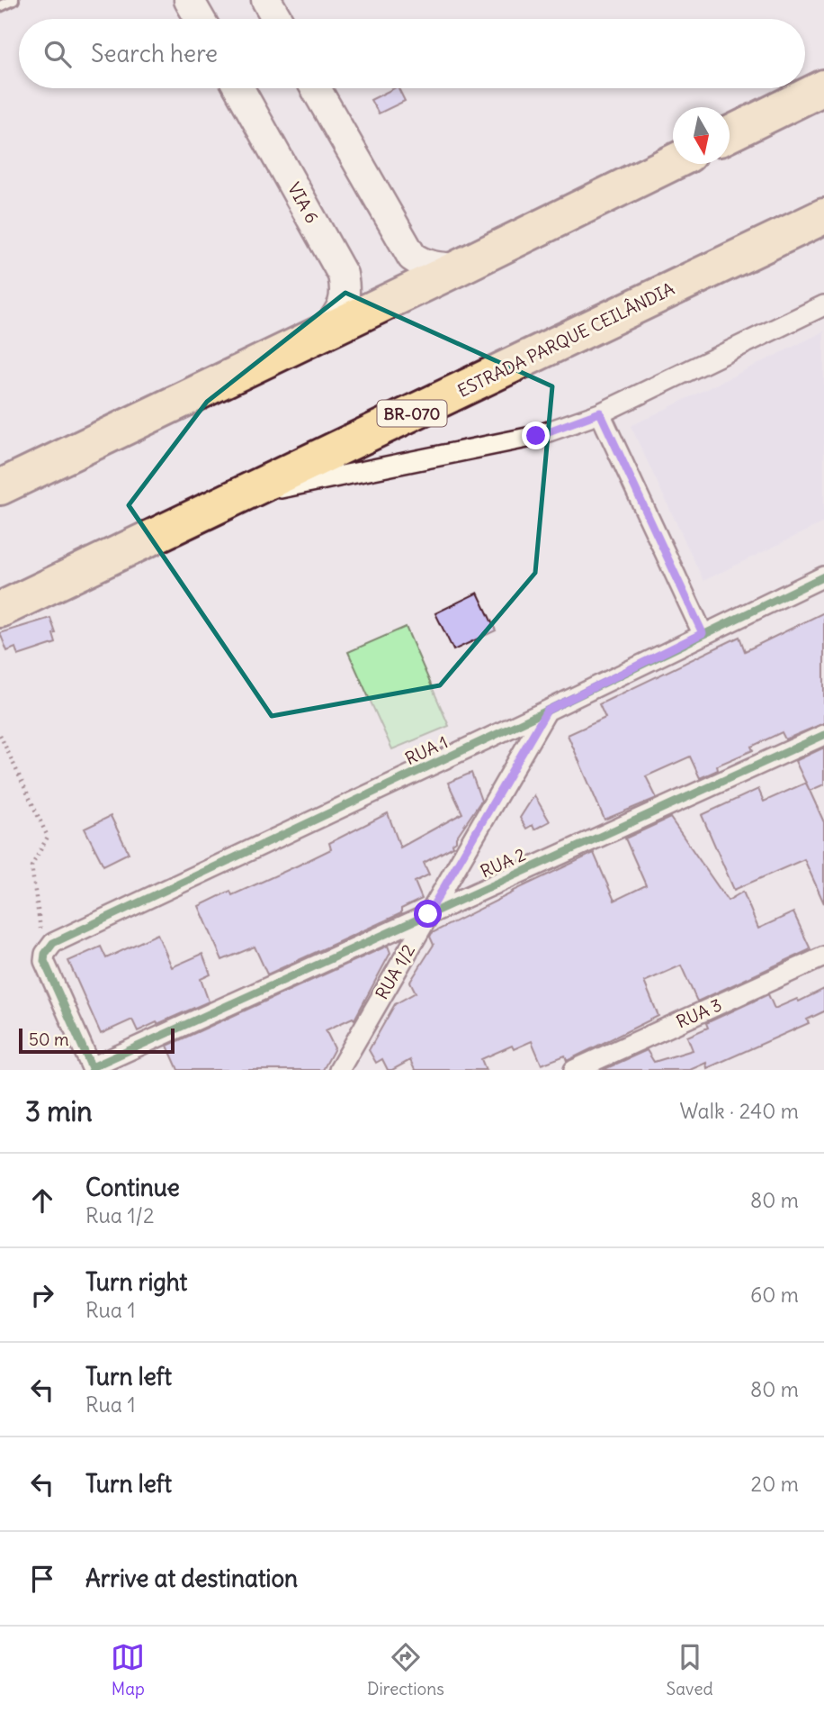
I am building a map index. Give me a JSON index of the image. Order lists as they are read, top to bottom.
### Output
{
  "streets": {
    "highway": ["ESTRADA PARQUE CEILÂNDIA", "BR-070"],
    "main road": ["VIA 6"],
    "street": [
      "RUA 1",
      "RUA 2",
      "RUA 1/2",
      "RUA 3"
    ]
  },
  "crossings": [
    ["RUA 1", "RUA 1/2"],
    ["RUA 2", "RUA 1/2"]
  ],
  "scale_bar": "50 m",
  "north": "bottom",
  "page": {
    "search": "Search here",
    "scale": "50 m",
    "heading": ["3 min", "Walk · 240 m"],
    "list": [
      ["Continue", "Rua 1/2", "80 m"],
      ["Turn right", "Rua 1", "60 m"],
      ["Turn left", "Rua 1", "80 m"],
      ["Turn left", "20 m"],
      "Arrive at destination"
    ],
    "nav": ["Map", "Directions", "Saved"]
  }
}
